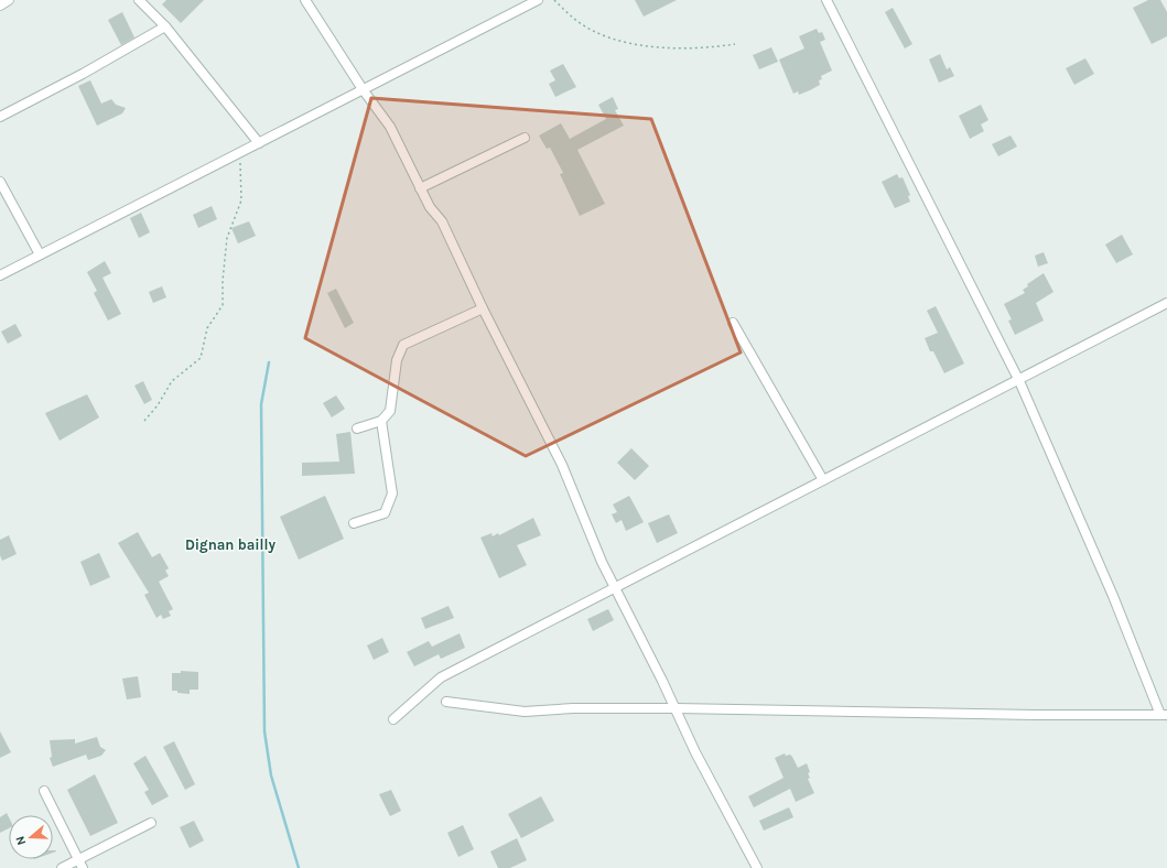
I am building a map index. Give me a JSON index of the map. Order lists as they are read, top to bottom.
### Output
{
  "districts": ["Dignan bailly"],
  "north": "left"
}
